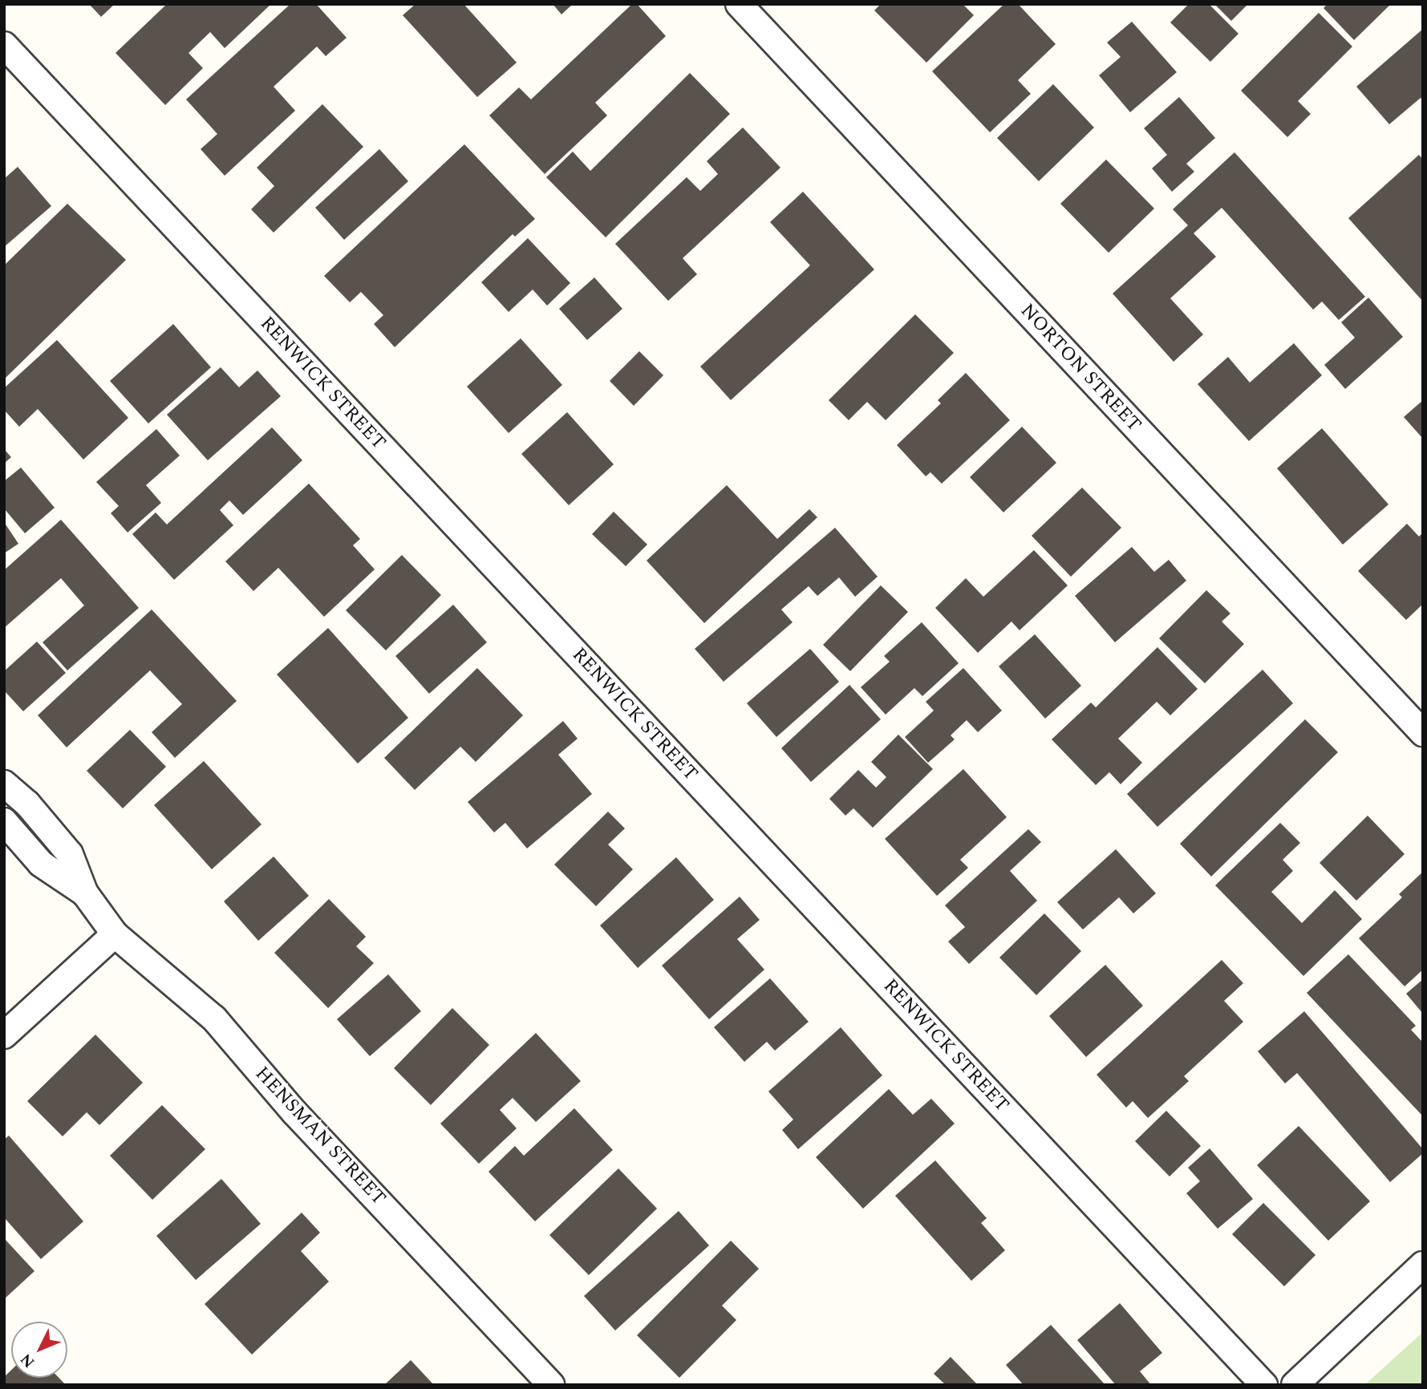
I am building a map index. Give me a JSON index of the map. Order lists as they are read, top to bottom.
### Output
{
  "streets": {
    "street": ["NORTON STREET", "RENWICK STREET", "HENSMAN STREET"]
  },
  "north": "bottom left"
}
